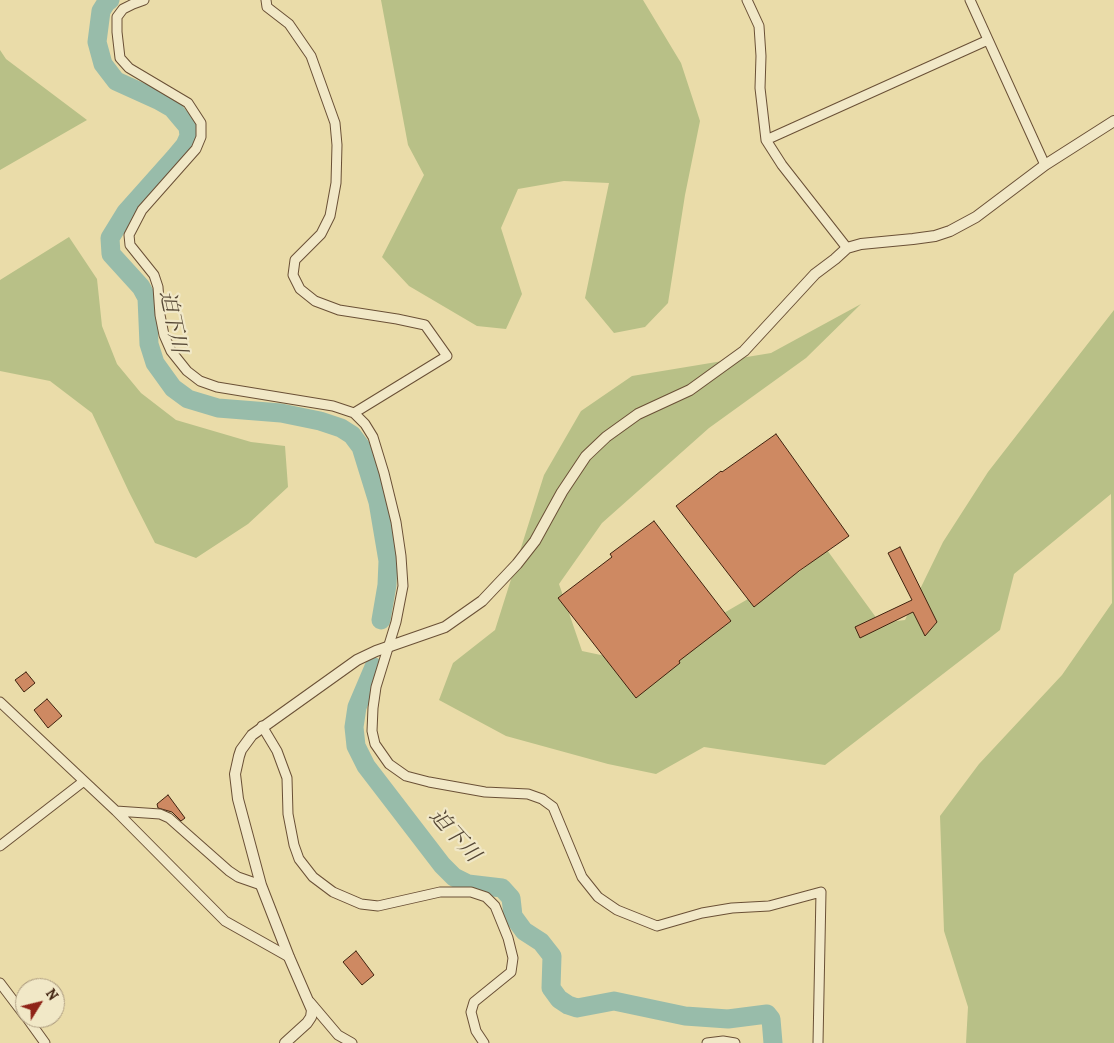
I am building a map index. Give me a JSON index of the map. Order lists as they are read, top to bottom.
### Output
{
  "water": ["迫下川"],
  "north": "top right"
}
